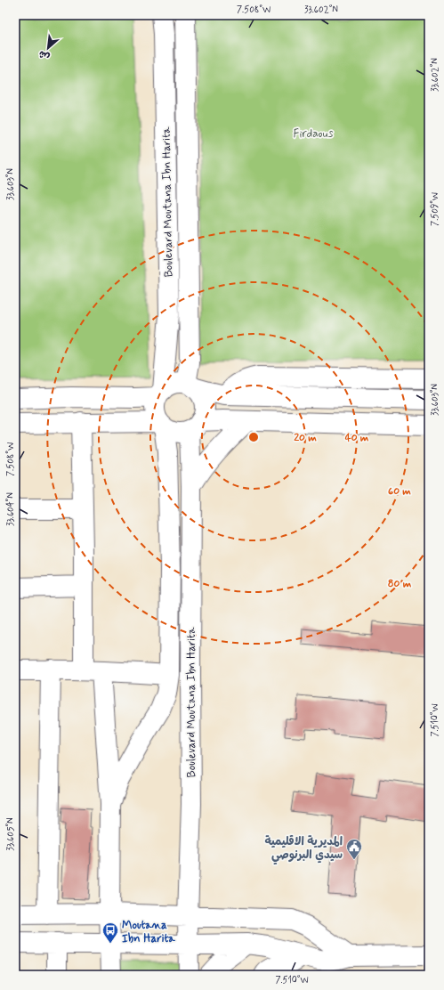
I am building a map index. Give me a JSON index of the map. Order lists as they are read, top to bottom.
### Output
{
  "streets": {
    "street": ["Boulevard Moutana Ibn Harita"]
  },
  "parks": ["Firdaous"],
  "places": {
    "public building": ["المديرية الاقليمية سيدي البرنوصي"],
    "bus stop": ["Moutana Ibn Harita"]
  },
  "north": "bottom left",
  "coordinates": [
    "7.508°W",
    "33.602°N",
    "33.603°N",
    "7.509°W",
    "33.604°N",
    "7.510°W",
    "33.605°N"
  ],
  "rings": [
    "20 m",
    "40 m",
    "60 m",
    "80 m"
  ]
}
